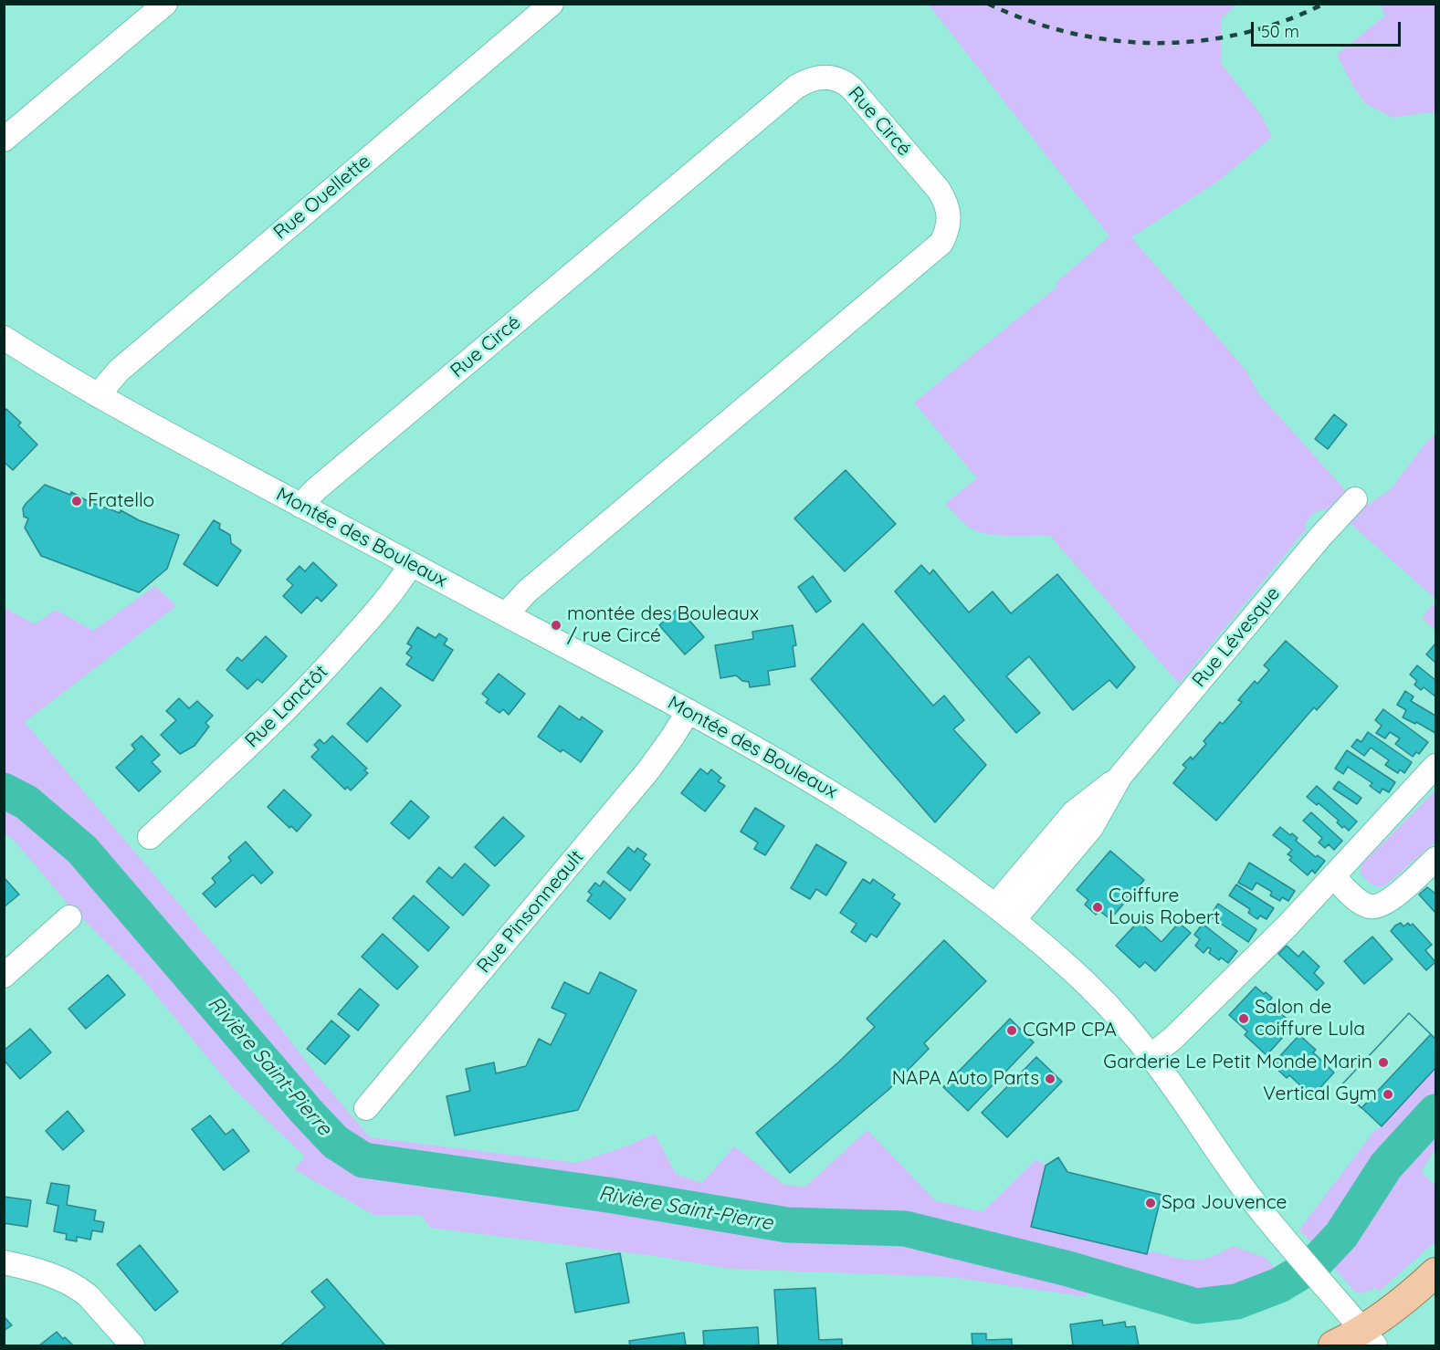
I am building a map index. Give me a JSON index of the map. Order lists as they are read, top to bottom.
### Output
{
  "streets": {
    "street": [
      "Rue Circé",
      "Rue Ouellette",
      "Montée des Bouleaux",
      "Rue Lévesque",
      "Rue Lanctôt",
      "Rue Pinsonneault"
    ]
  },
  "crossings": [
    ["Rue Circé", "Montée des Bouleaux"],
    ["Rue Ouellette", "Montée des Bouleaux"],
    ["Montée des Bouleaux", "Rue Lévesque"],
    ["Montée des Bouleaux", "Rue Lanctôt"],
    ["Montée des Bouleaux", "Rue Pinsonneault"]
  ],
  "water": ["Rivière Saint-Pierre"],
  "places": [
    "Fratello",
    "montée des Bouleaux / rue Circé",
    "Coiffure Louis Robert",
    "Salon de coiffure Lula",
    "CGMP CPA",
    "Garderie Le Petit Monde Marin",
    "NAPA Auto Parts",
    "Vertical Gym",
    "Spa Jouvence"
  ],
  "scale_bar": "50 m"
}
